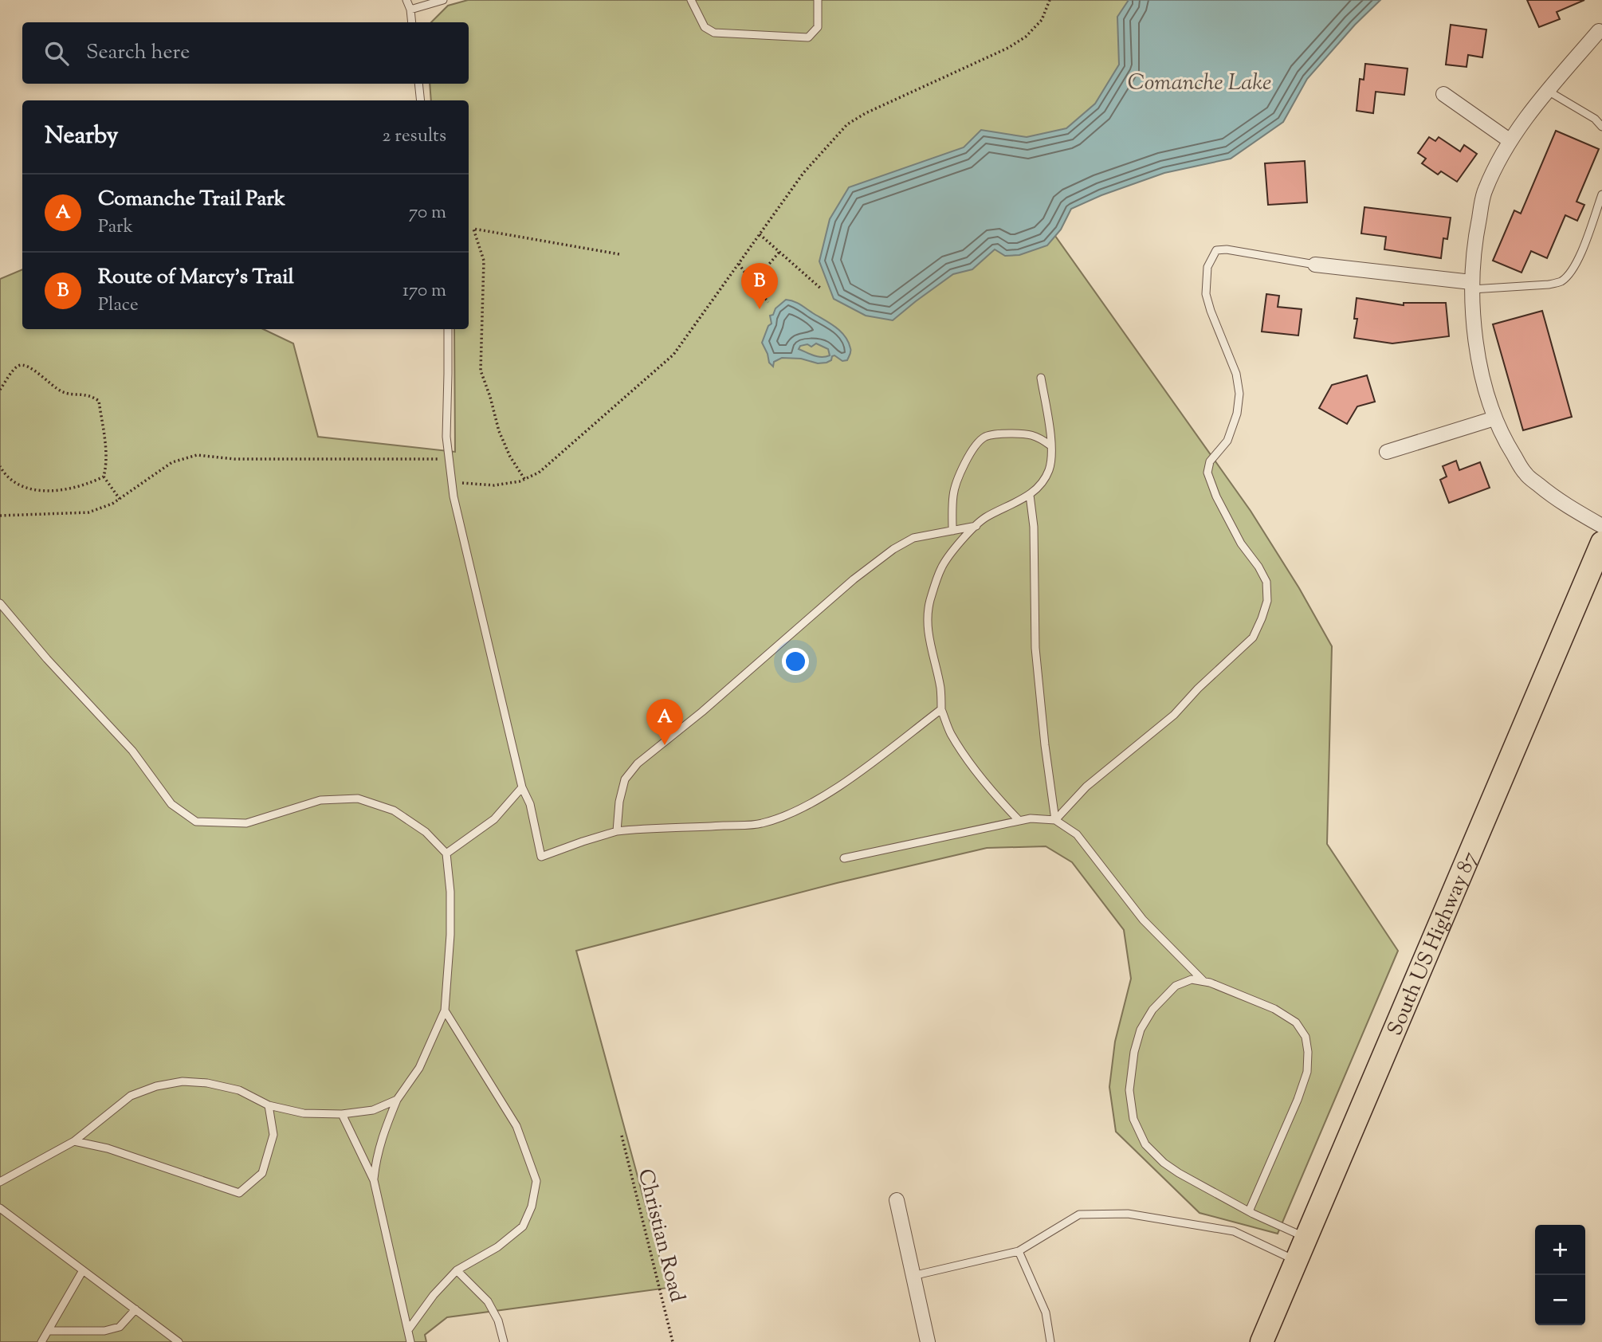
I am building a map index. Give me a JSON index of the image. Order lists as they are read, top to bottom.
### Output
{
  "streets": {
    "main road": ["South US Highway 87"],
    "path": ["Christian Road"]
  },
  "water": ["Comanche Lake"],
  "page": {
    "search": "Search here",
    "heading": ["Nearby", "2 results"],
    "list": [
      {
        "mark": "A",
        "name": "Comanche Trail Park",
        "note": "Park",
        "value": "70 m"
      },
      {
        "mark": "B",
        "name": "Route of Marcy's Trail",
        "note": "Place",
        "value": "170 m"
      }
    ],
    "pins": ["B", "A"],
    "map_buttons": ["+", "−"]
  }
}
